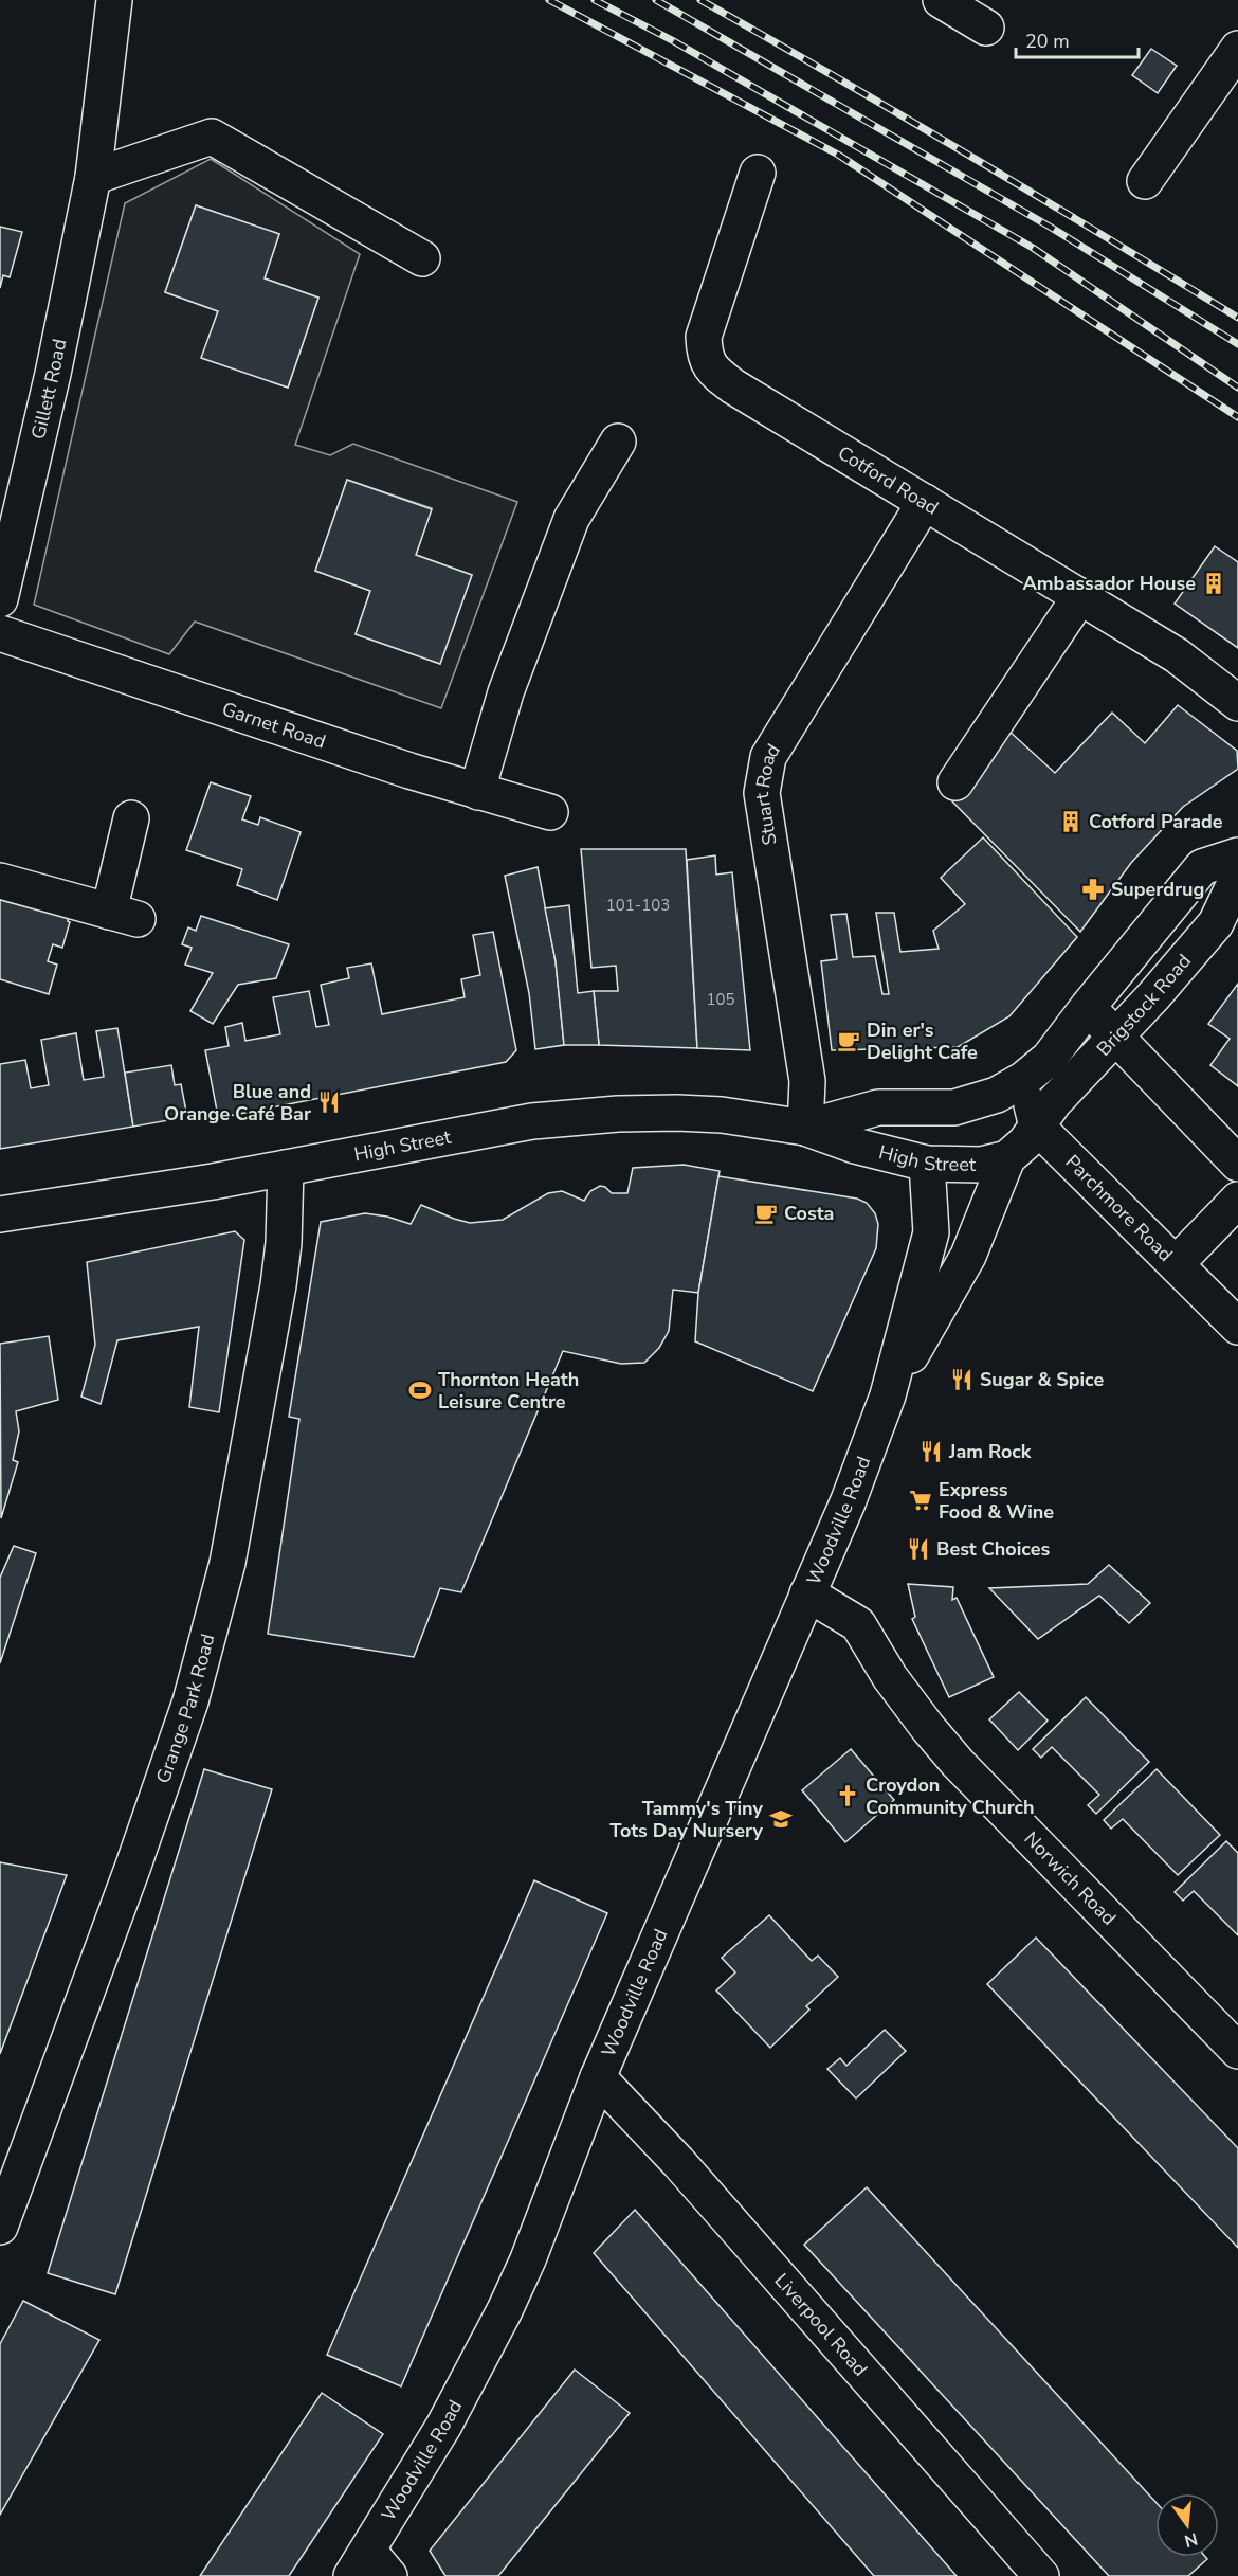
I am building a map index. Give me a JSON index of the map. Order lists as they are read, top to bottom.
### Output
{
  "streets": {
    "street": [
      "Gillett Road",
      "Cotford Road",
      "Garnet Road",
      "Stuart Road",
      "Brigstock Road",
      "High Street",
      "Parchmore Road",
      "Woodville Road",
      "Grange Park Road",
      "Norwich Road",
      "Liverpool Road"
    ]
  },
  "crossings": [
    ["Cotford Road", "Stuart Road"],
    ["Stuart Road", "High Street"],
    ["Brigstock Road", "High Street"],
    ["Brigstock Road", "Parchmore Road"],
    ["High Street", "Woodville Road"],
    ["High Street", "Grange Park Road"],
    ["Woodville Road", "Norwich Road"],
    ["Woodville Road", "Liverpool Road"]
  ],
  "places": {
    "building": ["Ambassador House", "Cotford Parade"],
    "pharmacy": ["Superdrug"],
    "cafe": ["Din er's Delight Cafe", "Costa"],
    "restaurant": [
      "Blue and Orange Café Bar",
      "Sugar & Spice",
      "Jam Rock",
      "Best Choices"
    ],
    "sports": ["Thornton Heath Leisure Centre"],
    "supermarket": ["Express Food & Wine"],
    "church": ["Croydon Community Church"],
    "school or university": ["Tammy's Tiny Tots Day Nursery"]
  },
  "house_numbers": ["101-103", "105"],
  "scale_bar": "20 m",
  "north": "bottom"
}
